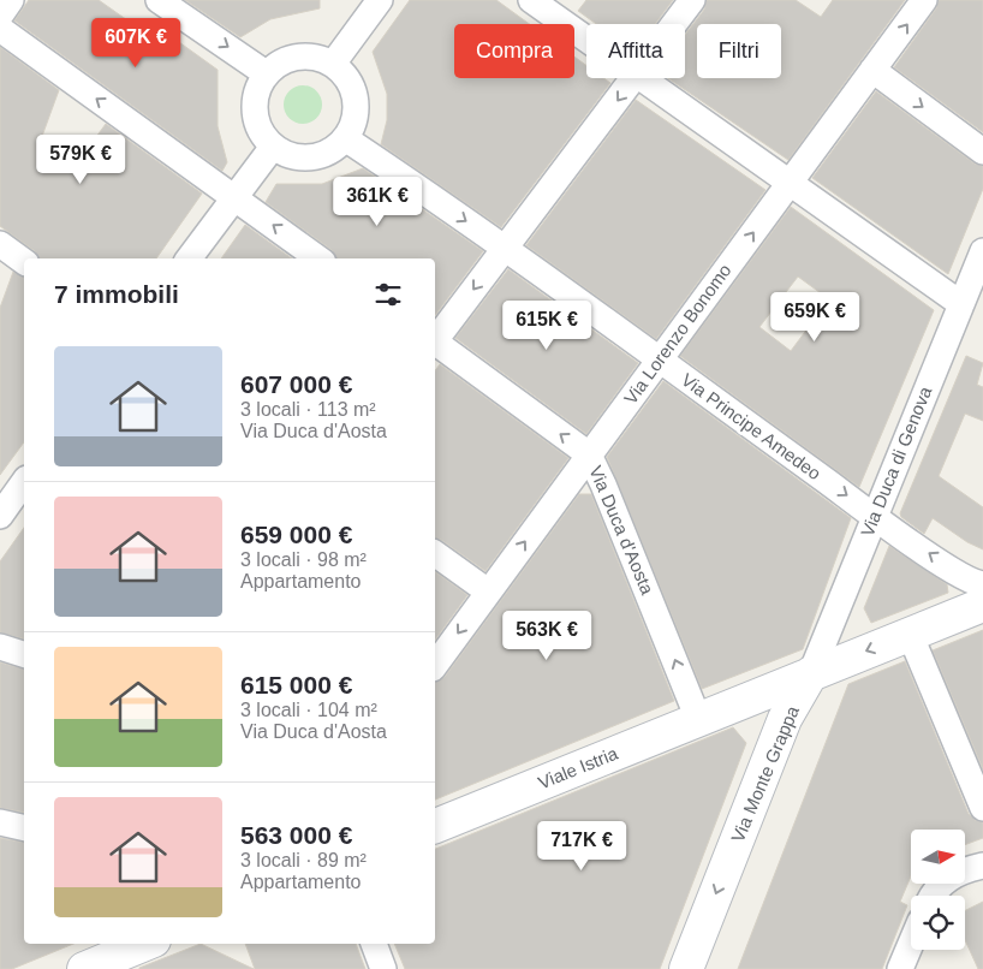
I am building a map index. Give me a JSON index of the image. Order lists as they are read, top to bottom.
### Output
{
  "streets": {
    "main road": ["Viale Istria", "Via Monte Grappa"],
    "street": [
      "Via Lorenzo Bonomo",
      "Via Principe Amedeo",
      "Via Duca di Genova",
      "Via Duca d'Aosta"
    ]
  },
  "crossings": [
    ["Via Lorenzo Bonomo", "Via Principe Amedeo"],
    ["Via Lorenzo Bonomo", "Via Duca d'Aosta"],
    ["Via Principe Amedeo", "Via Duca di Genova"],
    ["Via Duca di Genova", "Viale Istria"],
    ["Via Duca di Genova", "Via Monte Grappa"],
    ["Via Duca d'Aosta", "Viale Istria"],
    ["Viale Istria", "Via Monte Grappa"]
  ],
  "one_way": ["Via Duca d'Aosta"],
  "north": "right",
  "page": {
    "price": [
      "607K €",
      "579K €",
      "361K €",
      "659K €",
      "615K €",
      "563K €",
      "717K €"
    ],
    "chip": ["Compra", "Affitta", "Filtri"],
    "heading": "7 immobili",
    "list": [
      {
        "name": "607 000 €",
        "note": "3 locali · 113 m² · Via Duca d'Aosta"
      },
      {
        "name": "659 000 €",
        "note": "3 locali · 98 m² · Appartamento"
      },
      {
        "name": "615 000 €",
        "note": "3 locali · 104 m² · Via Duca d'Aosta"
      },
      {
        "name": "563 000 €",
        "note": "3 locali · 89 m² · Appartamento"
      }
    ]
  }
}
